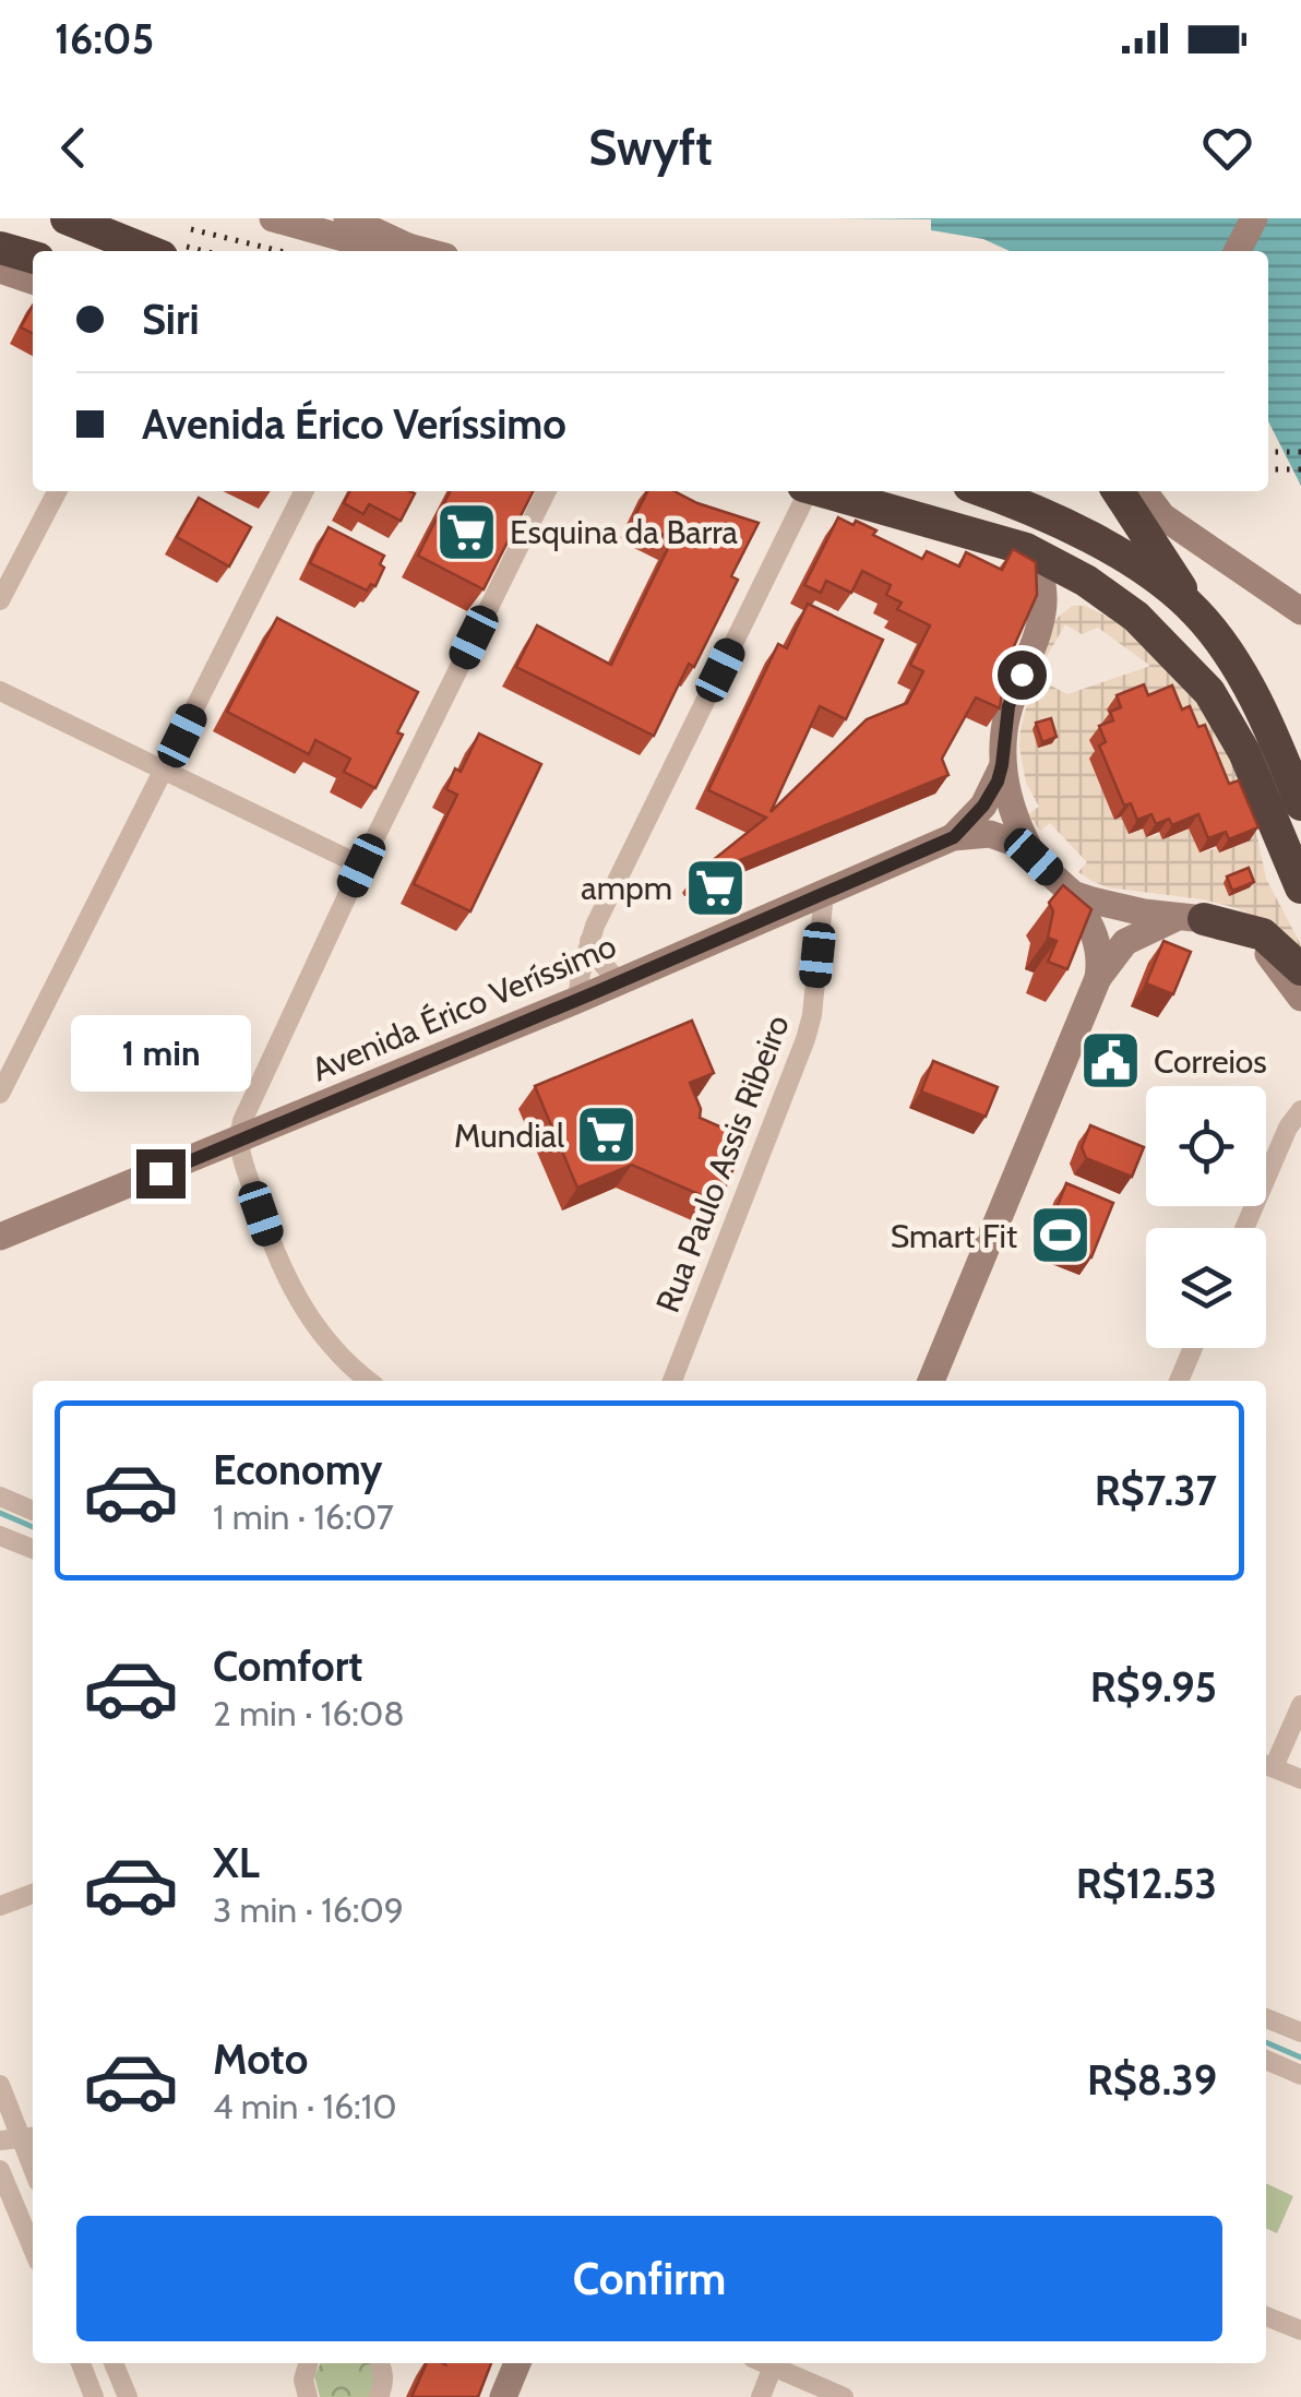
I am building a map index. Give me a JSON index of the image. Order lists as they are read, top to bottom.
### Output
{
  "streets": {
    "main road": ["Avenida Érico Veríssimo"],
    "street": ["Rua Paulo Assis Ribeiro"]
  },
  "crossings": [
    ["Avenida Érico Veríssimo", "Rua Paulo Assis Ribeiro"]
  ],
  "places": {
    "supermarket": ["Esquina da Barra", "ampm", "Mundial"],
    "public building": ["Correios"],
    "sports": ["Smart Fit"]
  },
  "page": {
    "status": "16:05",
    "header": "Swyft",
    "banner": ["Siri", "Avenida Érico Veríssimo"],
    "bubble": "1 min",
    "list": [
      {
        "name": "Economy",
        "note": "1 min · 16:07",
        "value": "R$7.37"
      },
      {
        "name": "Comfort",
        "note": "2 min · 16:08",
        "value": "R$9.95"
      },
      {
        "name": "XL",
        "note": "3 min · 16:09",
        "value": "R$12.53"
      },
      {
        "name": "Moto",
        "note": "4 min · 16:10",
        "value": "R$8.39"
      }
    ],
    "buttons": "Confirm"
  }
}
